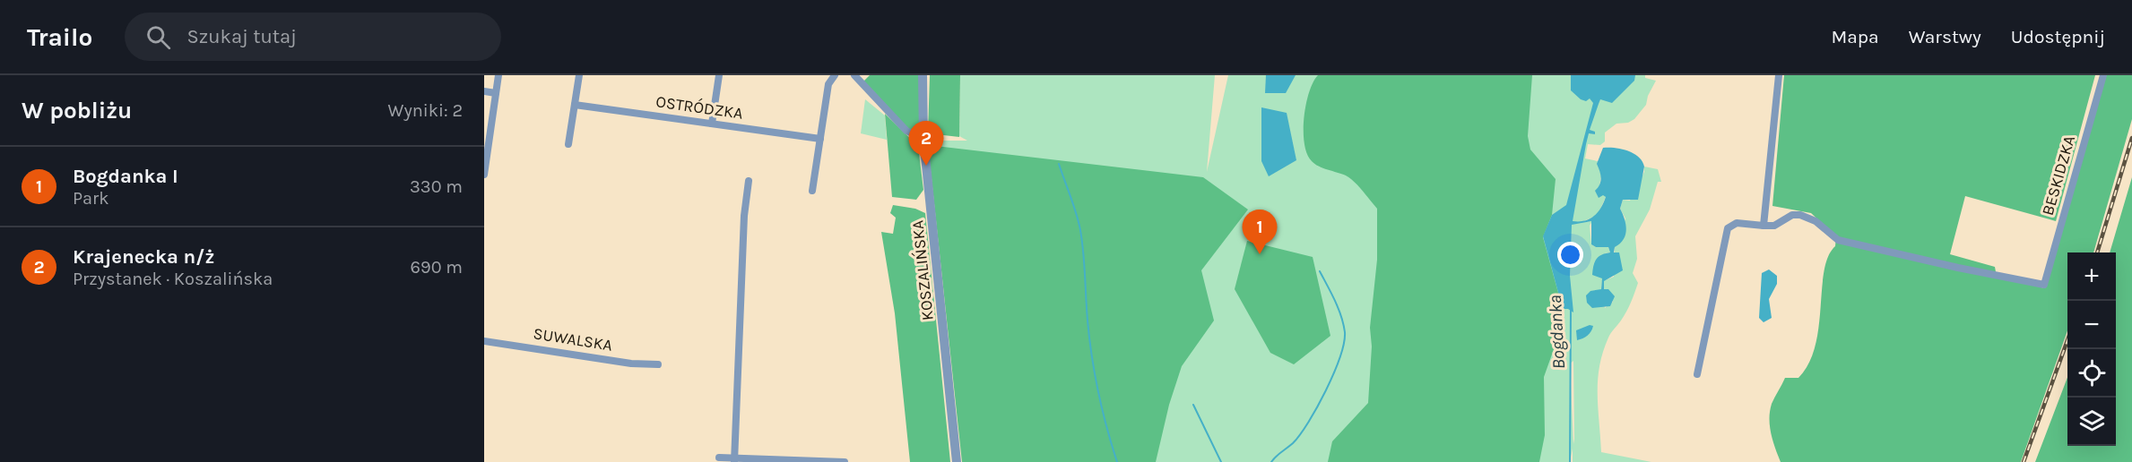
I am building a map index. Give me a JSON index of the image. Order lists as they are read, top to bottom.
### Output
{
  "streets": {
    "street": [
      "OSTRÓDZKA",
      "BESKIDZKA",
      "KOSZALIŃSKA",
      "SUWALSKA"
    ]
  },
  "water": ["Bogdanka"],
  "page": {
    "header": "Trailo",
    "search": "Szukaj tutaj",
    "nav": ["Mapa", "Warstwy", "Udostępnij"],
    "heading": ["W pobliżu", "Wyniki: 2"],
    "pins": ["2", "1"],
    "list": [
      {
        "mark": "1",
        "name": "Bogdanka I",
        "note": "Park",
        "value": "330 m"
      },
      {
        "mark": "2",
        "name": "Krajenecka n/ż",
        "note": "Przystanek · Koszalińska",
        "value": "690 m"
      }
    ],
    "map_buttons": ["+", "−"]
  }
}
